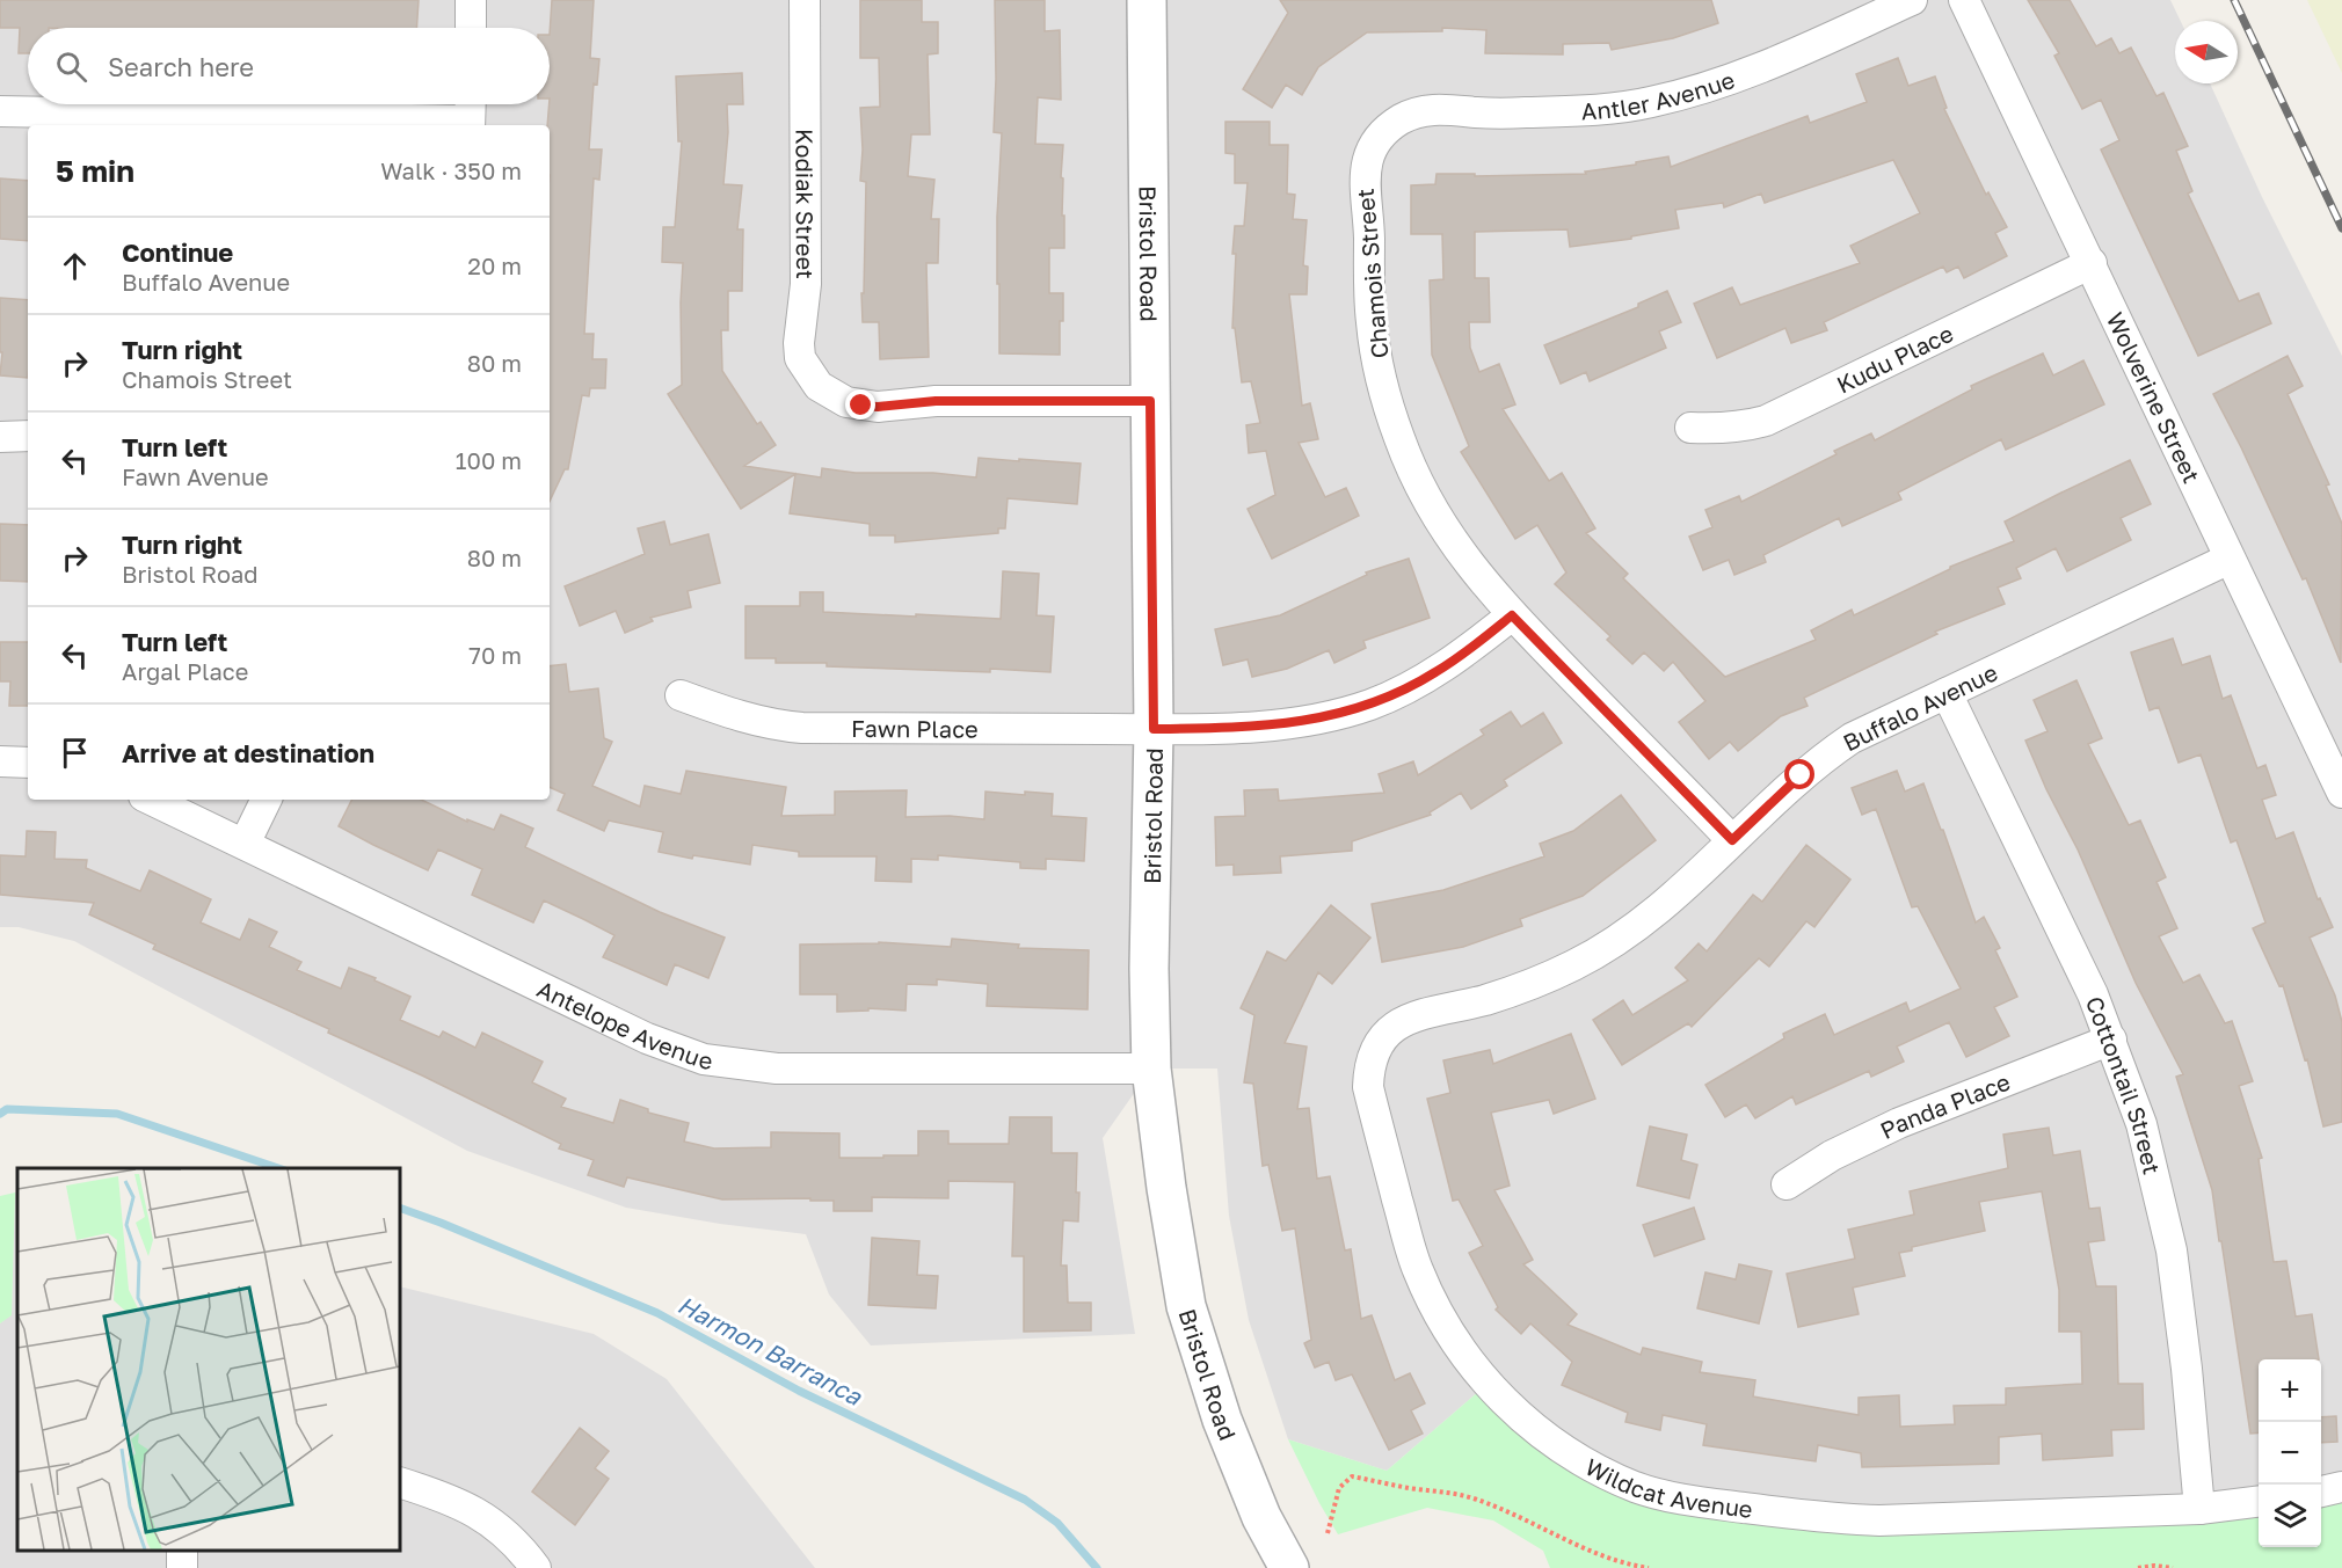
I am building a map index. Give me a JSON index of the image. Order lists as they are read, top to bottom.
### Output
{
  "streets": {
    "street": [
      "Antler Avenue",
      "Kodiak Street",
      "Bristol Road",
      "Chamois Street",
      "Kudu Place",
      "Wolverine Street",
      "Buffalo Avenue",
      "Fawn Place",
      "Antelope Avenue",
      "Cottontail Street",
      "Panda Place",
      "Wildcat Avenue"
    ]
  },
  "crossings": [
    ["Antler Avenue", "Chamois Street"],
    ["Kodiak Street", "Bristol Road"],
    ["Bristol Road", "Fawn Place"],
    ["Bristol Road", "Antelope Avenue"],
    ["Chamois Street", "Buffalo Avenue"],
    ["Chamois Street", "Fawn Place"],
    ["Kudu Place", "Wolverine Street"],
    ["Wolverine Street", "Buffalo Avenue"],
    ["Buffalo Avenue", "Cottontail Street"],
    ["Buffalo Avenue", "Wildcat Avenue"],
    ["Cottontail Street", "Panda Place"],
    ["Cottontail Street", "Wildcat Avenue"]
  ],
  "water": ["Harmon Barranca"],
  "north": "left",
  "page": {
    "search": "Search here",
    "heading": ["5 min", "Walk · 350 m"],
    "list": [
      ["Continue", "Buffalo Avenue", "20 m"],
      ["Turn right", "Chamois Street", "80 m"],
      ["Turn left", "Fawn Avenue", "100 m"],
      ["Turn right", "Bristol Road", "80 m"],
      ["Turn left", "Argal Place", "70 m"],
      "Arrive at destination"
    ],
    "map_buttons": ["+", "−"]
  }
}
